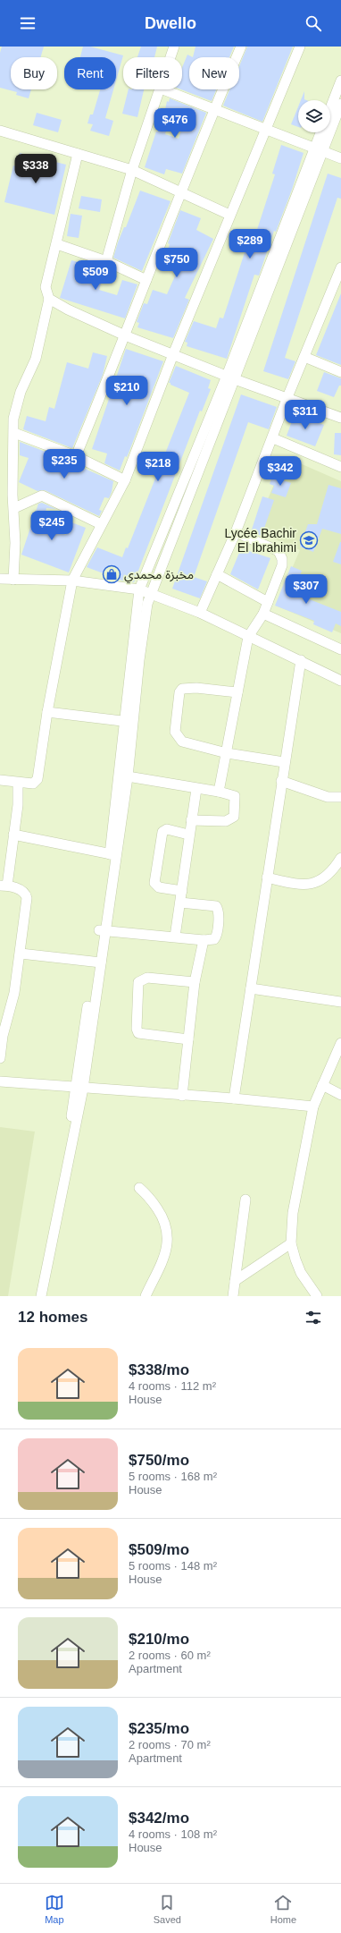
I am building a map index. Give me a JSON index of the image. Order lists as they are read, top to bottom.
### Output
{
  "places": {
    "school or university": ["Lycée Bachir El Ibrahimi"],
    "shop": ["مخبزة محمدي"]
  },
  "page": {
    "header": "Dwello",
    "chip": [
      "Buy",
      "Rent",
      "Filters",
      "New"
    ],
    "price": [
      "$476",
      "$338",
      "$289",
      "$750",
      "$509",
      "$210",
      "$311",
      "$235",
      "$218",
      "$342",
      "$245",
      "$307"
    ],
    "heading": "12 homes",
    "list": [
      {
        "name": "$338/mo",
        "note": "4 rooms · 112 m² · House"
      },
      {
        "name": "$750/mo",
        "note": "5 rooms · 168 m² · House"
      },
      {
        "name": "$509/mo",
        "note": "5 rooms · 148 m² · House"
      },
      {
        "name": "$210/mo",
        "note": "2 rooms · 60 m² · Apartment"
      },
      {
        "name": "$235/mo",
        "note": "2 rooms · 70 m² · Apartment"
      },
      {
        "name": "$342/mo",
        "note": "4 rooms · 108 m² · House"
      }
    ],
    "tabs": ["Map", "Saved", "Home"]
  }
}
